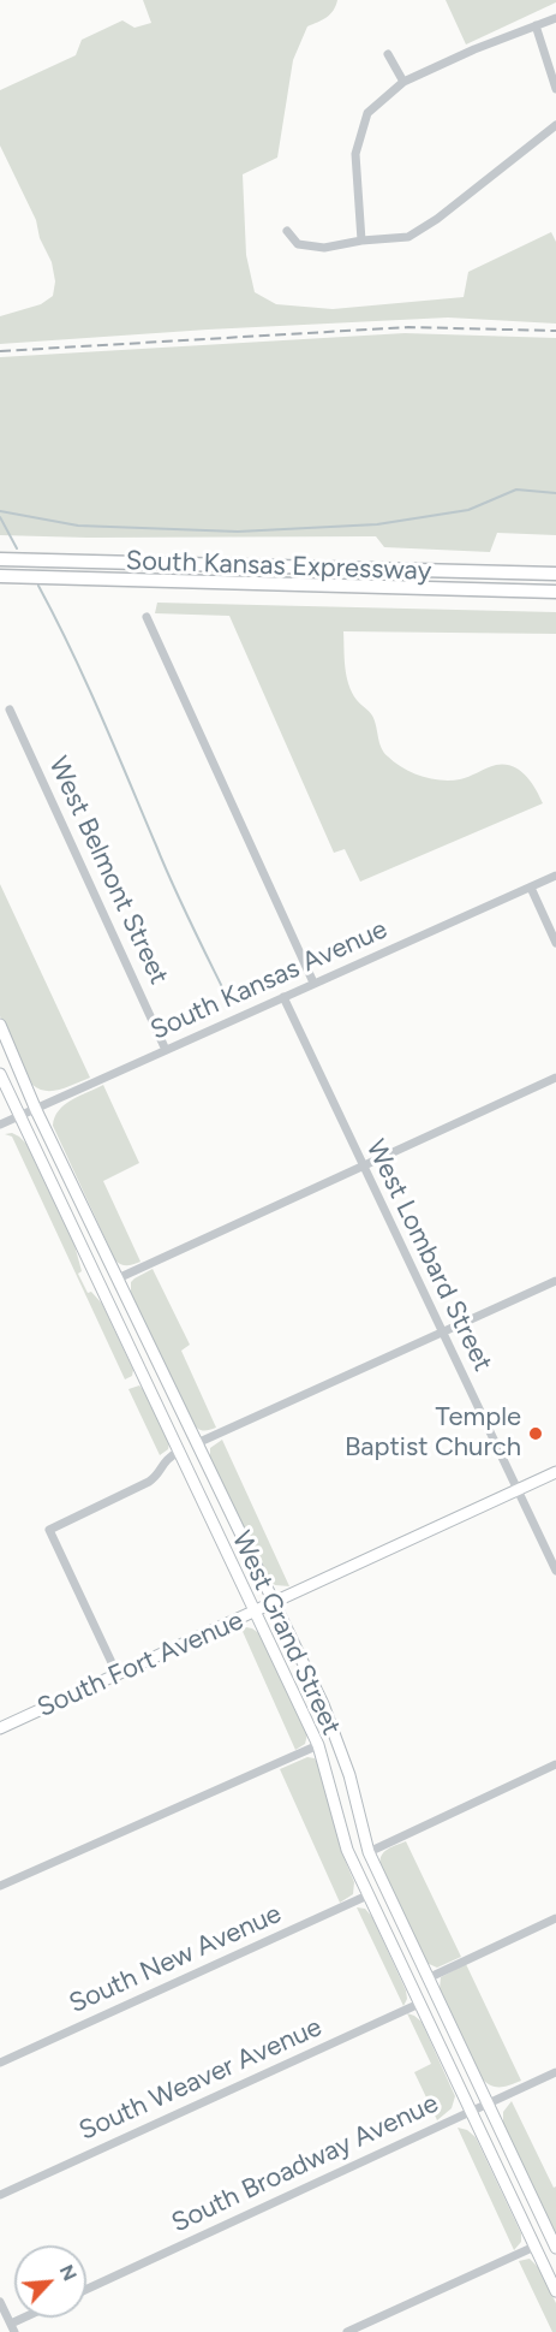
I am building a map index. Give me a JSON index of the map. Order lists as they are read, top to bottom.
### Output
{
  "streets": {
    "main road": ["South Kansas Expressway", "West Grand Street", "South Fort Avenue"],
    "street": [
      "West Belmont Street",
      "South Kansas Avenue",
      "West Lombard Street",
      "South New Avenue",
      "South Weaver Avenue",
      "South Broadway Avenue"
    ]
  },
  "crossings": [
    ["West Belmont Street", "South Kansas Avenue"],
    ["South Kansas Avenue", "West Lombard Street"],
    ["South Kansas Avenue", "West Grand Street"],
    ["West Lombard Street", "South Fort Avenue"],
    ["West Grand Street", "South Fort Avenue"],
    ["West Grand Street", "South New Avenue"],
    ["West Grand Street", "South Weaver Avenue"],
    ["West Grand Street", "South Broadway Avenue"]
  ],
  "places": ["Temple Baptist Church"],
  "north": "top right"
}
